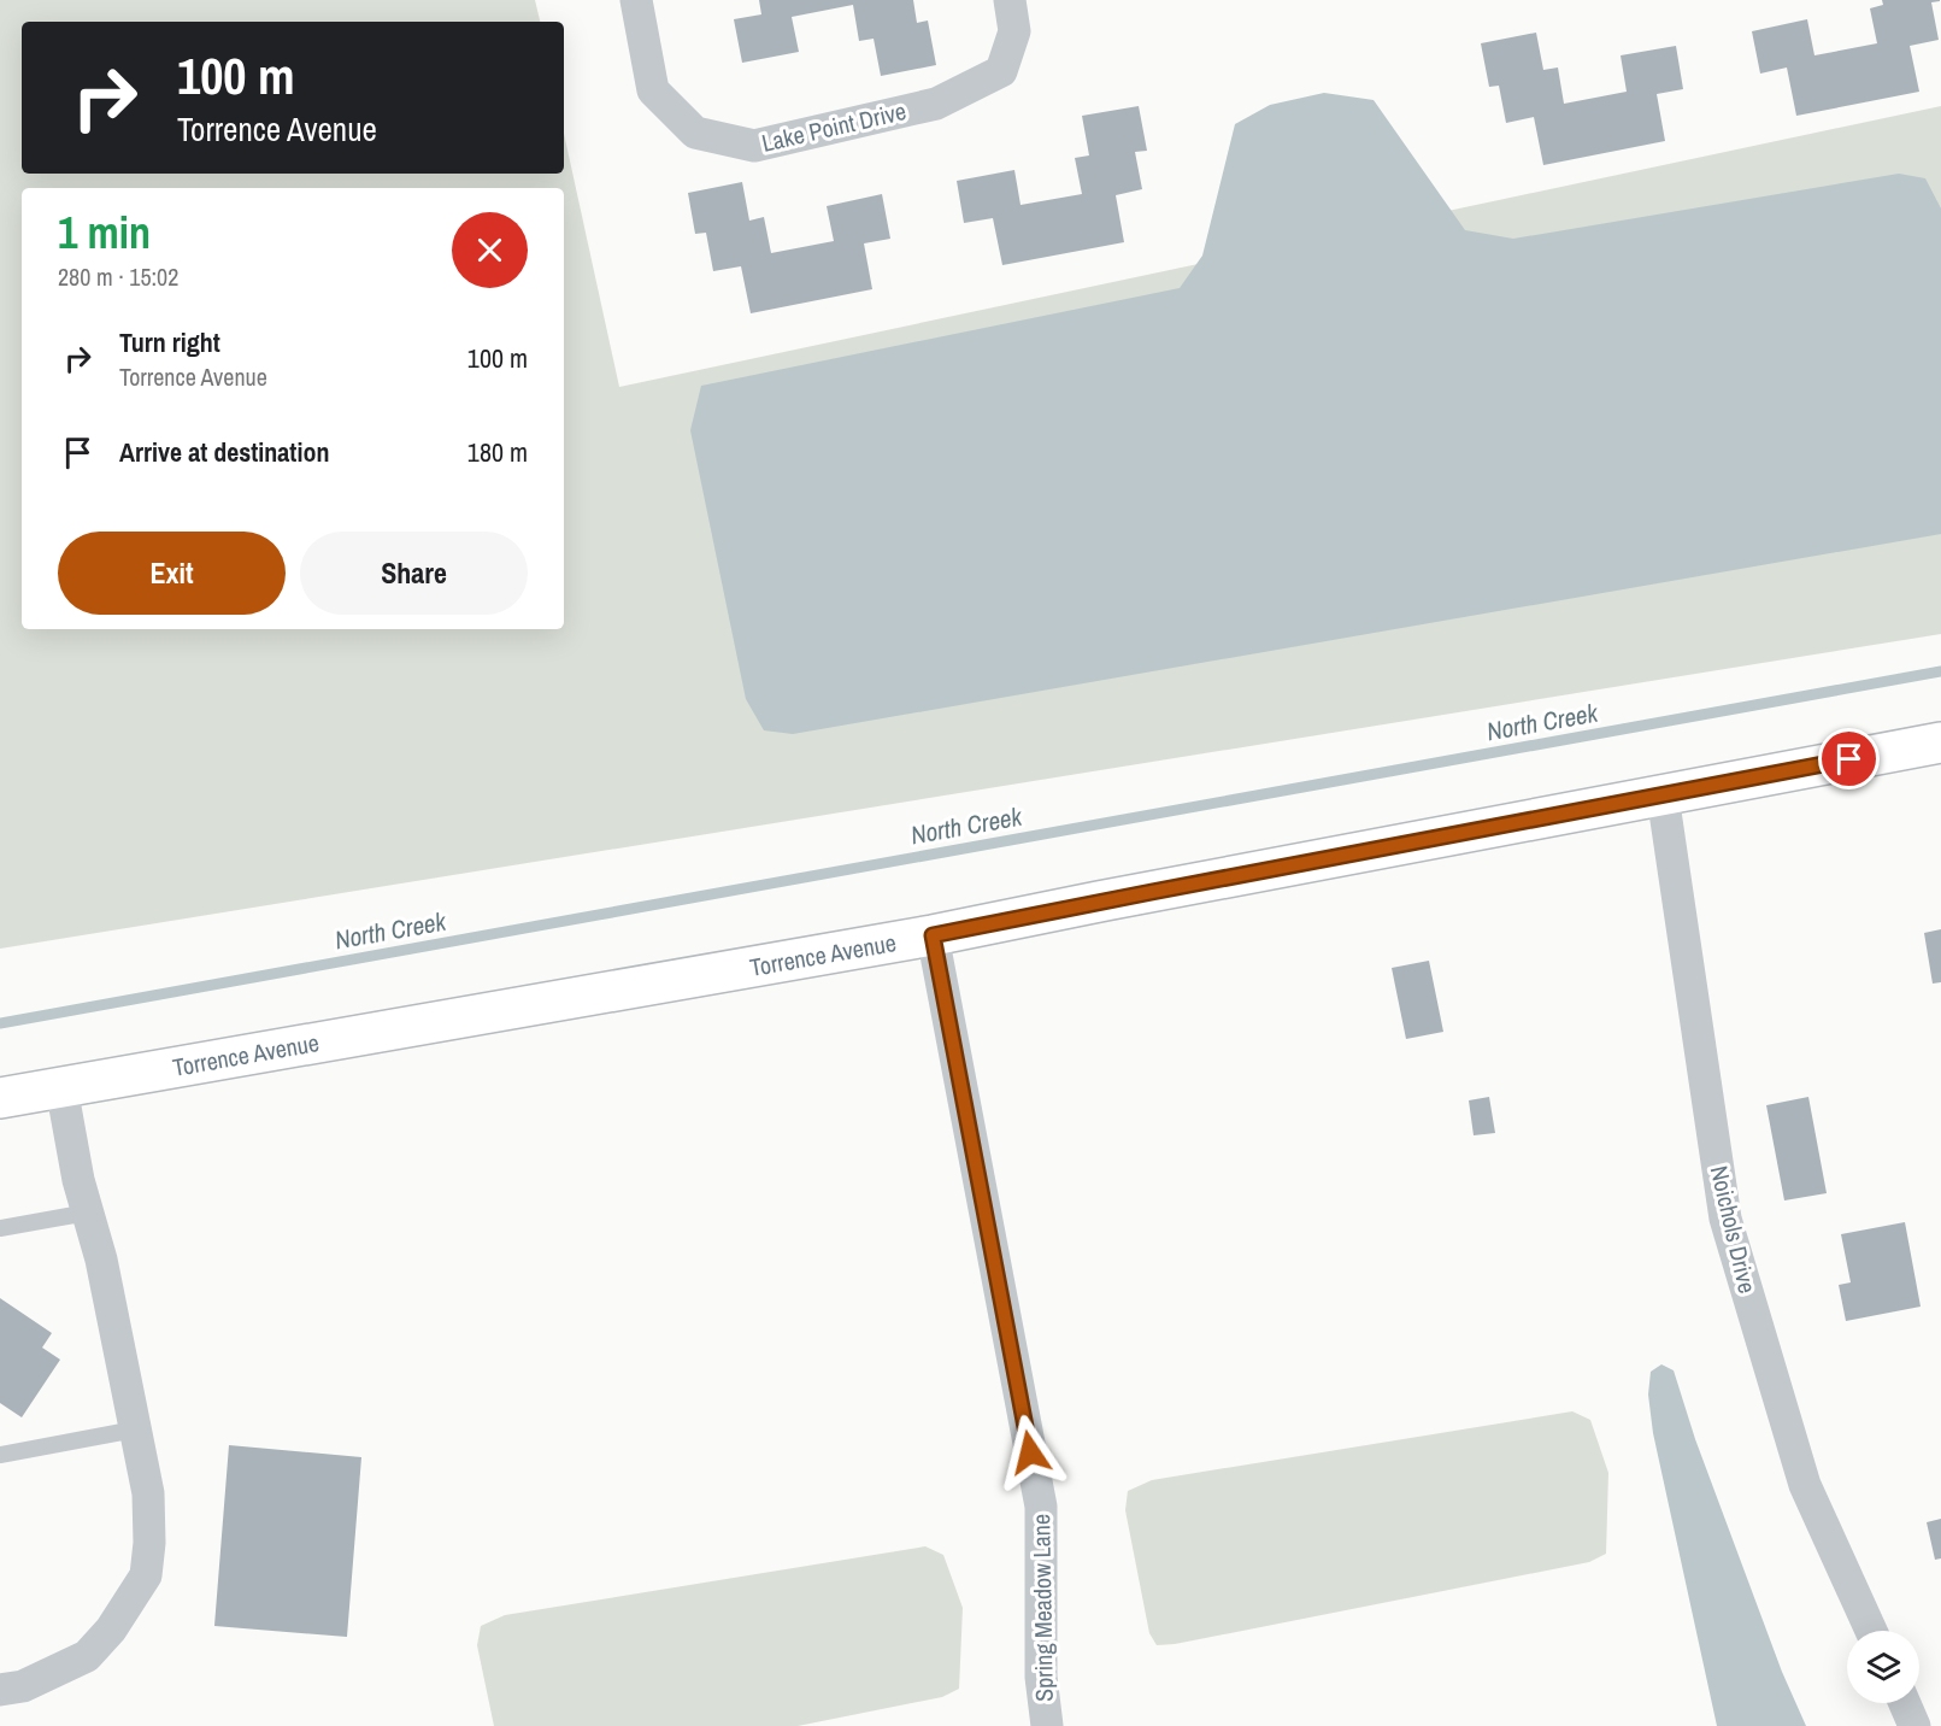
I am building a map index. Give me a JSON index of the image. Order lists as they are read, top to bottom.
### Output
{
  "streets": {
    "main road": ["Torrence Avenue"],
    "street": ["Lake Point Drive", "Noichols Drive", "Spring Meadow Lane"]
  },
  "crossings": [
    ["Torrence Avenue", "Noichols Drive"],
    ["Torrence Avenue", "Spring Meadow Lane"]
  ],
  "water": ["North Creek"],
  "page": {
    "turn": ["100 m", "Torrence Avenue"],
    "heading": ["1 min", "280 m · 15:02"],
    "list": [
      {
        "name": "Turn right",
        "note": "Torrence Avenue",
        "value": "100 m"
      },
      {
        "name": "Arrive at destination",
        "value": "180 m"
      }
    ],
    "buttons": ["Exit", "Share"]
  }
}
